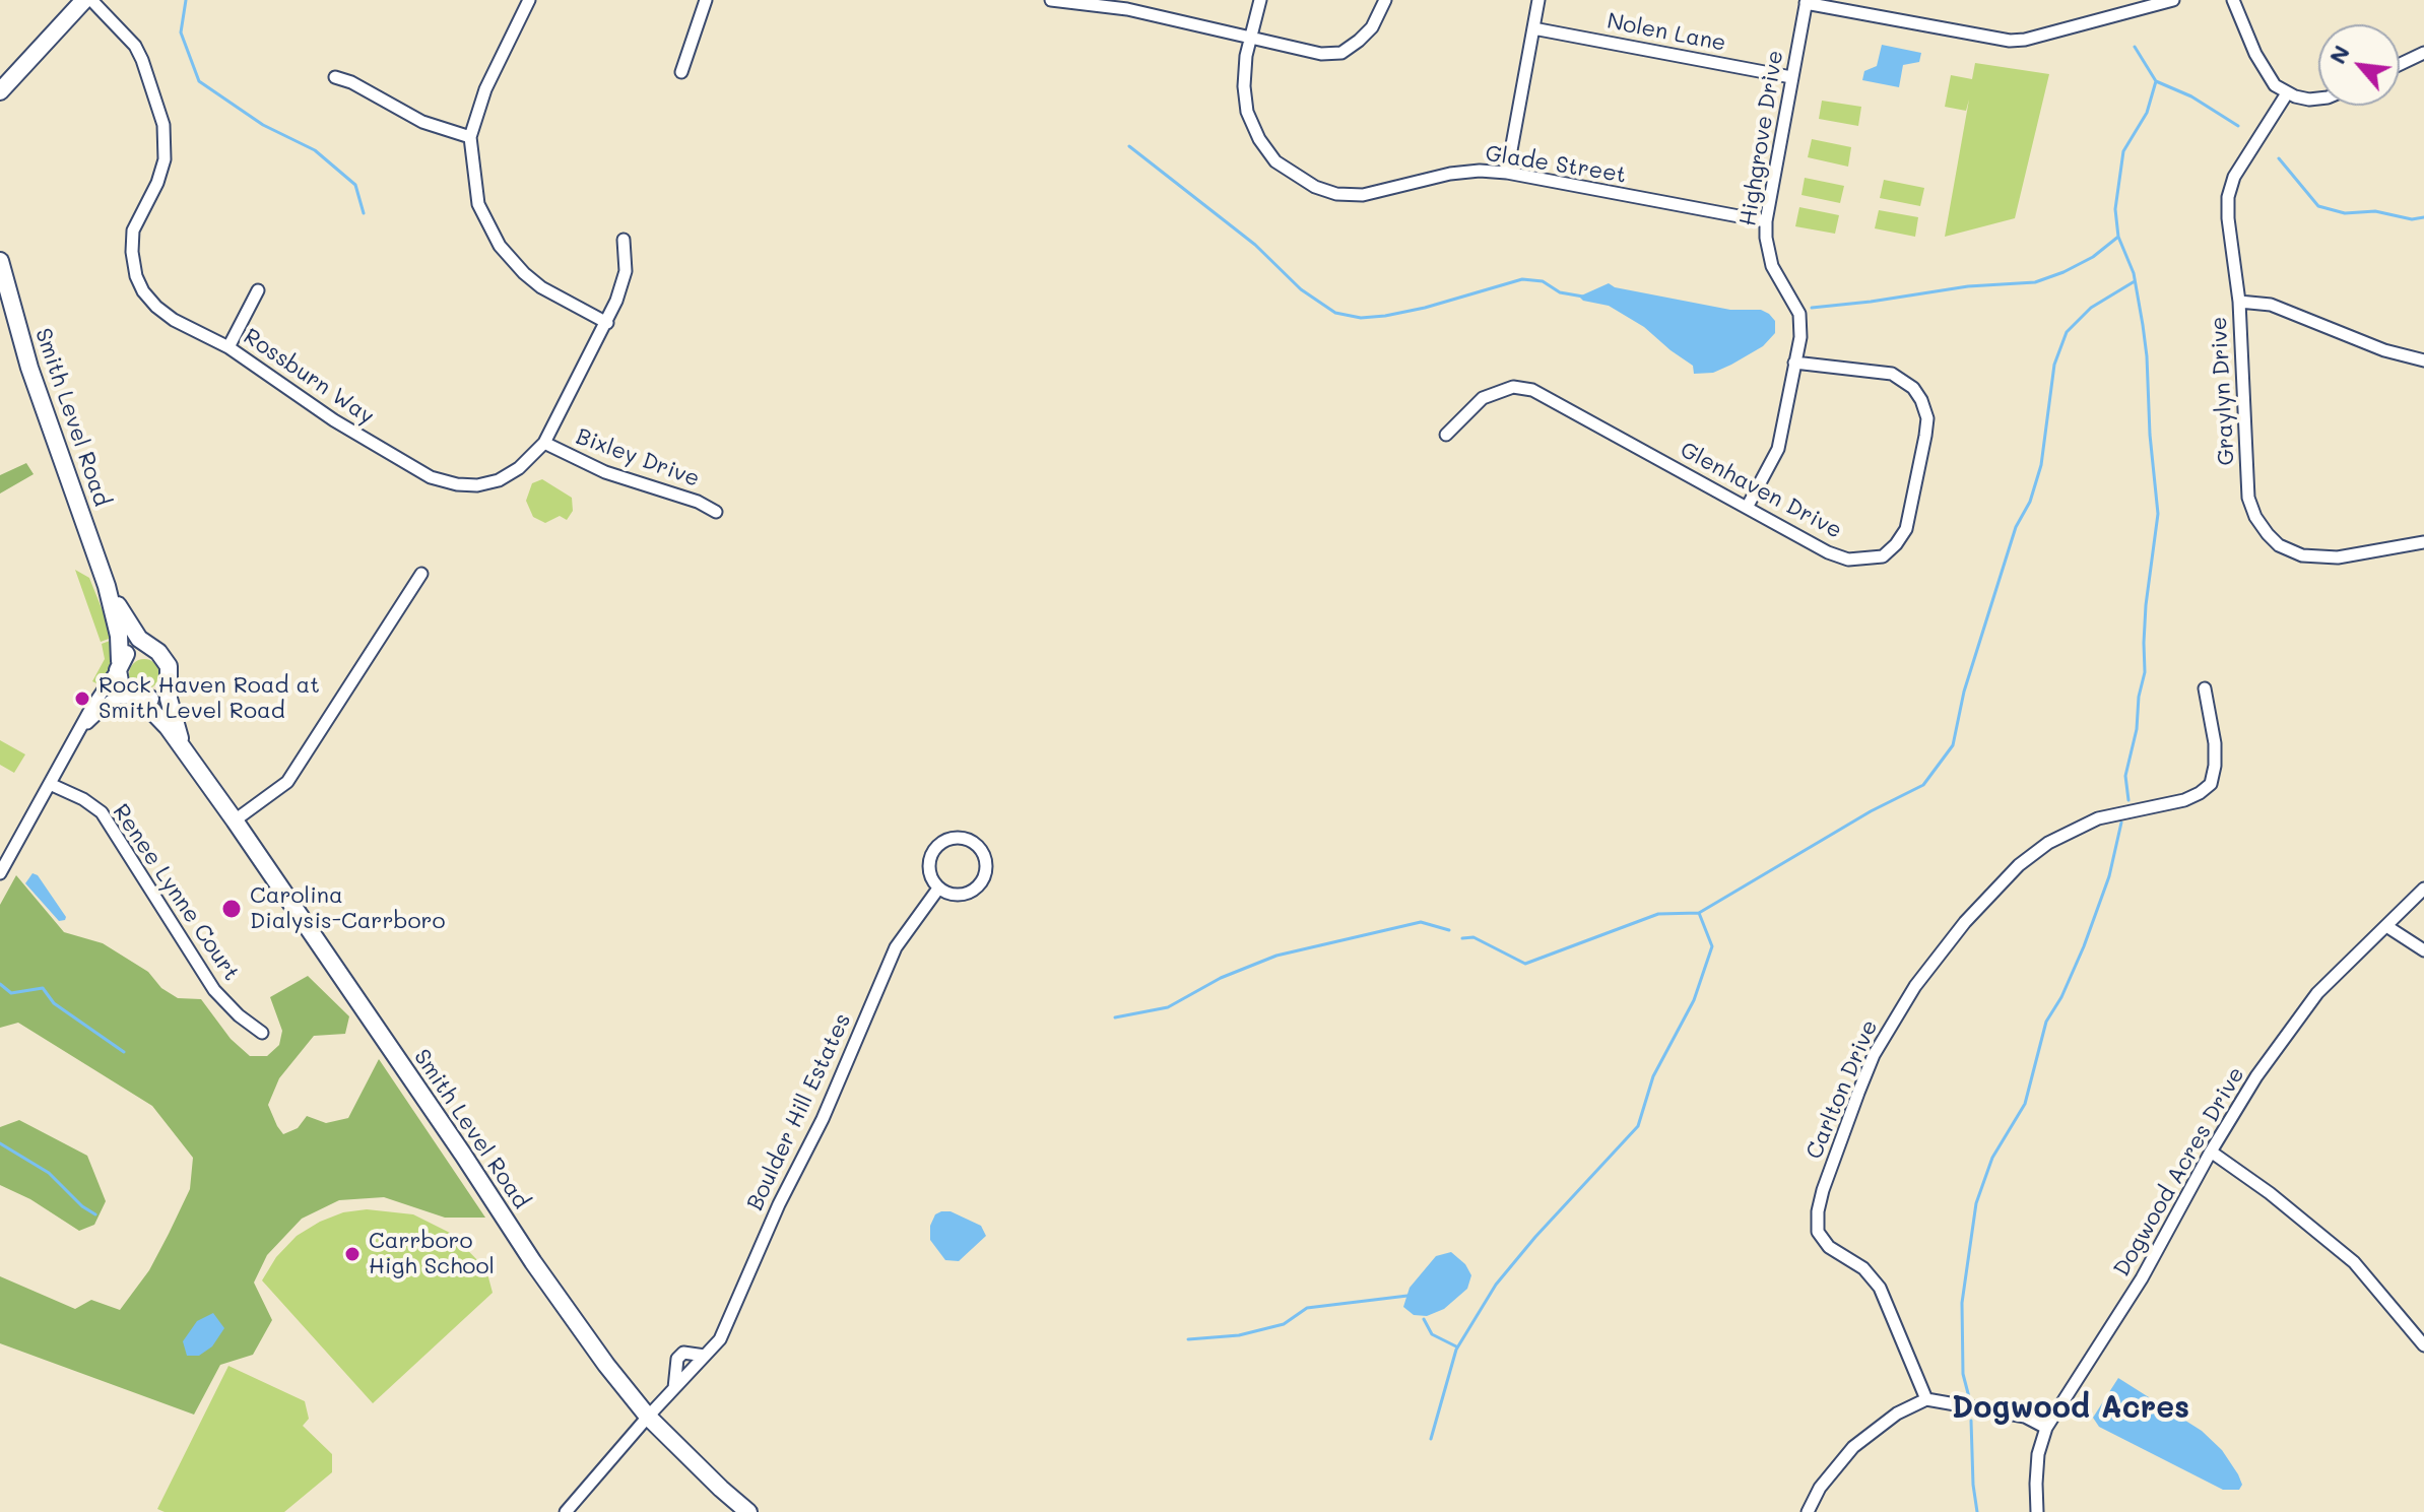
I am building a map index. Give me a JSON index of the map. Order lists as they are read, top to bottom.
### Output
{
  "streets": {
    "main road": ["Smith Level Road"],
    "street": [
      "Nolen Lane",
      "Highgrove Drive",
      "Glade Street",
      "Rossburn Way",
      "Graylyn Drive",
      "Bixley Drive",
      "Glenhaven Drive",
      "Renee Lynne Court",
      "Carlton Drive",
      "Boulder Hill Estates",
      "Dogwood Acres Drive"
    ]
  },
  "crossings": [
    ["Nolen Lane", "Highgrove Drive"],
    ["Highgrove Drive", "Glade Street"],
    ["Highgrove Drive", "Glenhaven Drive"],
    ["Rossburn Way", "Bixley Drive"],
    ["Smith Level Road", "Boulder Hill Estates"]
  ],
  "districts": ["Dogwood Acres"],
  "places": ["Rock Haven Road at Smith Level Road", "Carolina Dialysis-Carrboro", "Carrboro High School"],
  "north": "top left"
}
